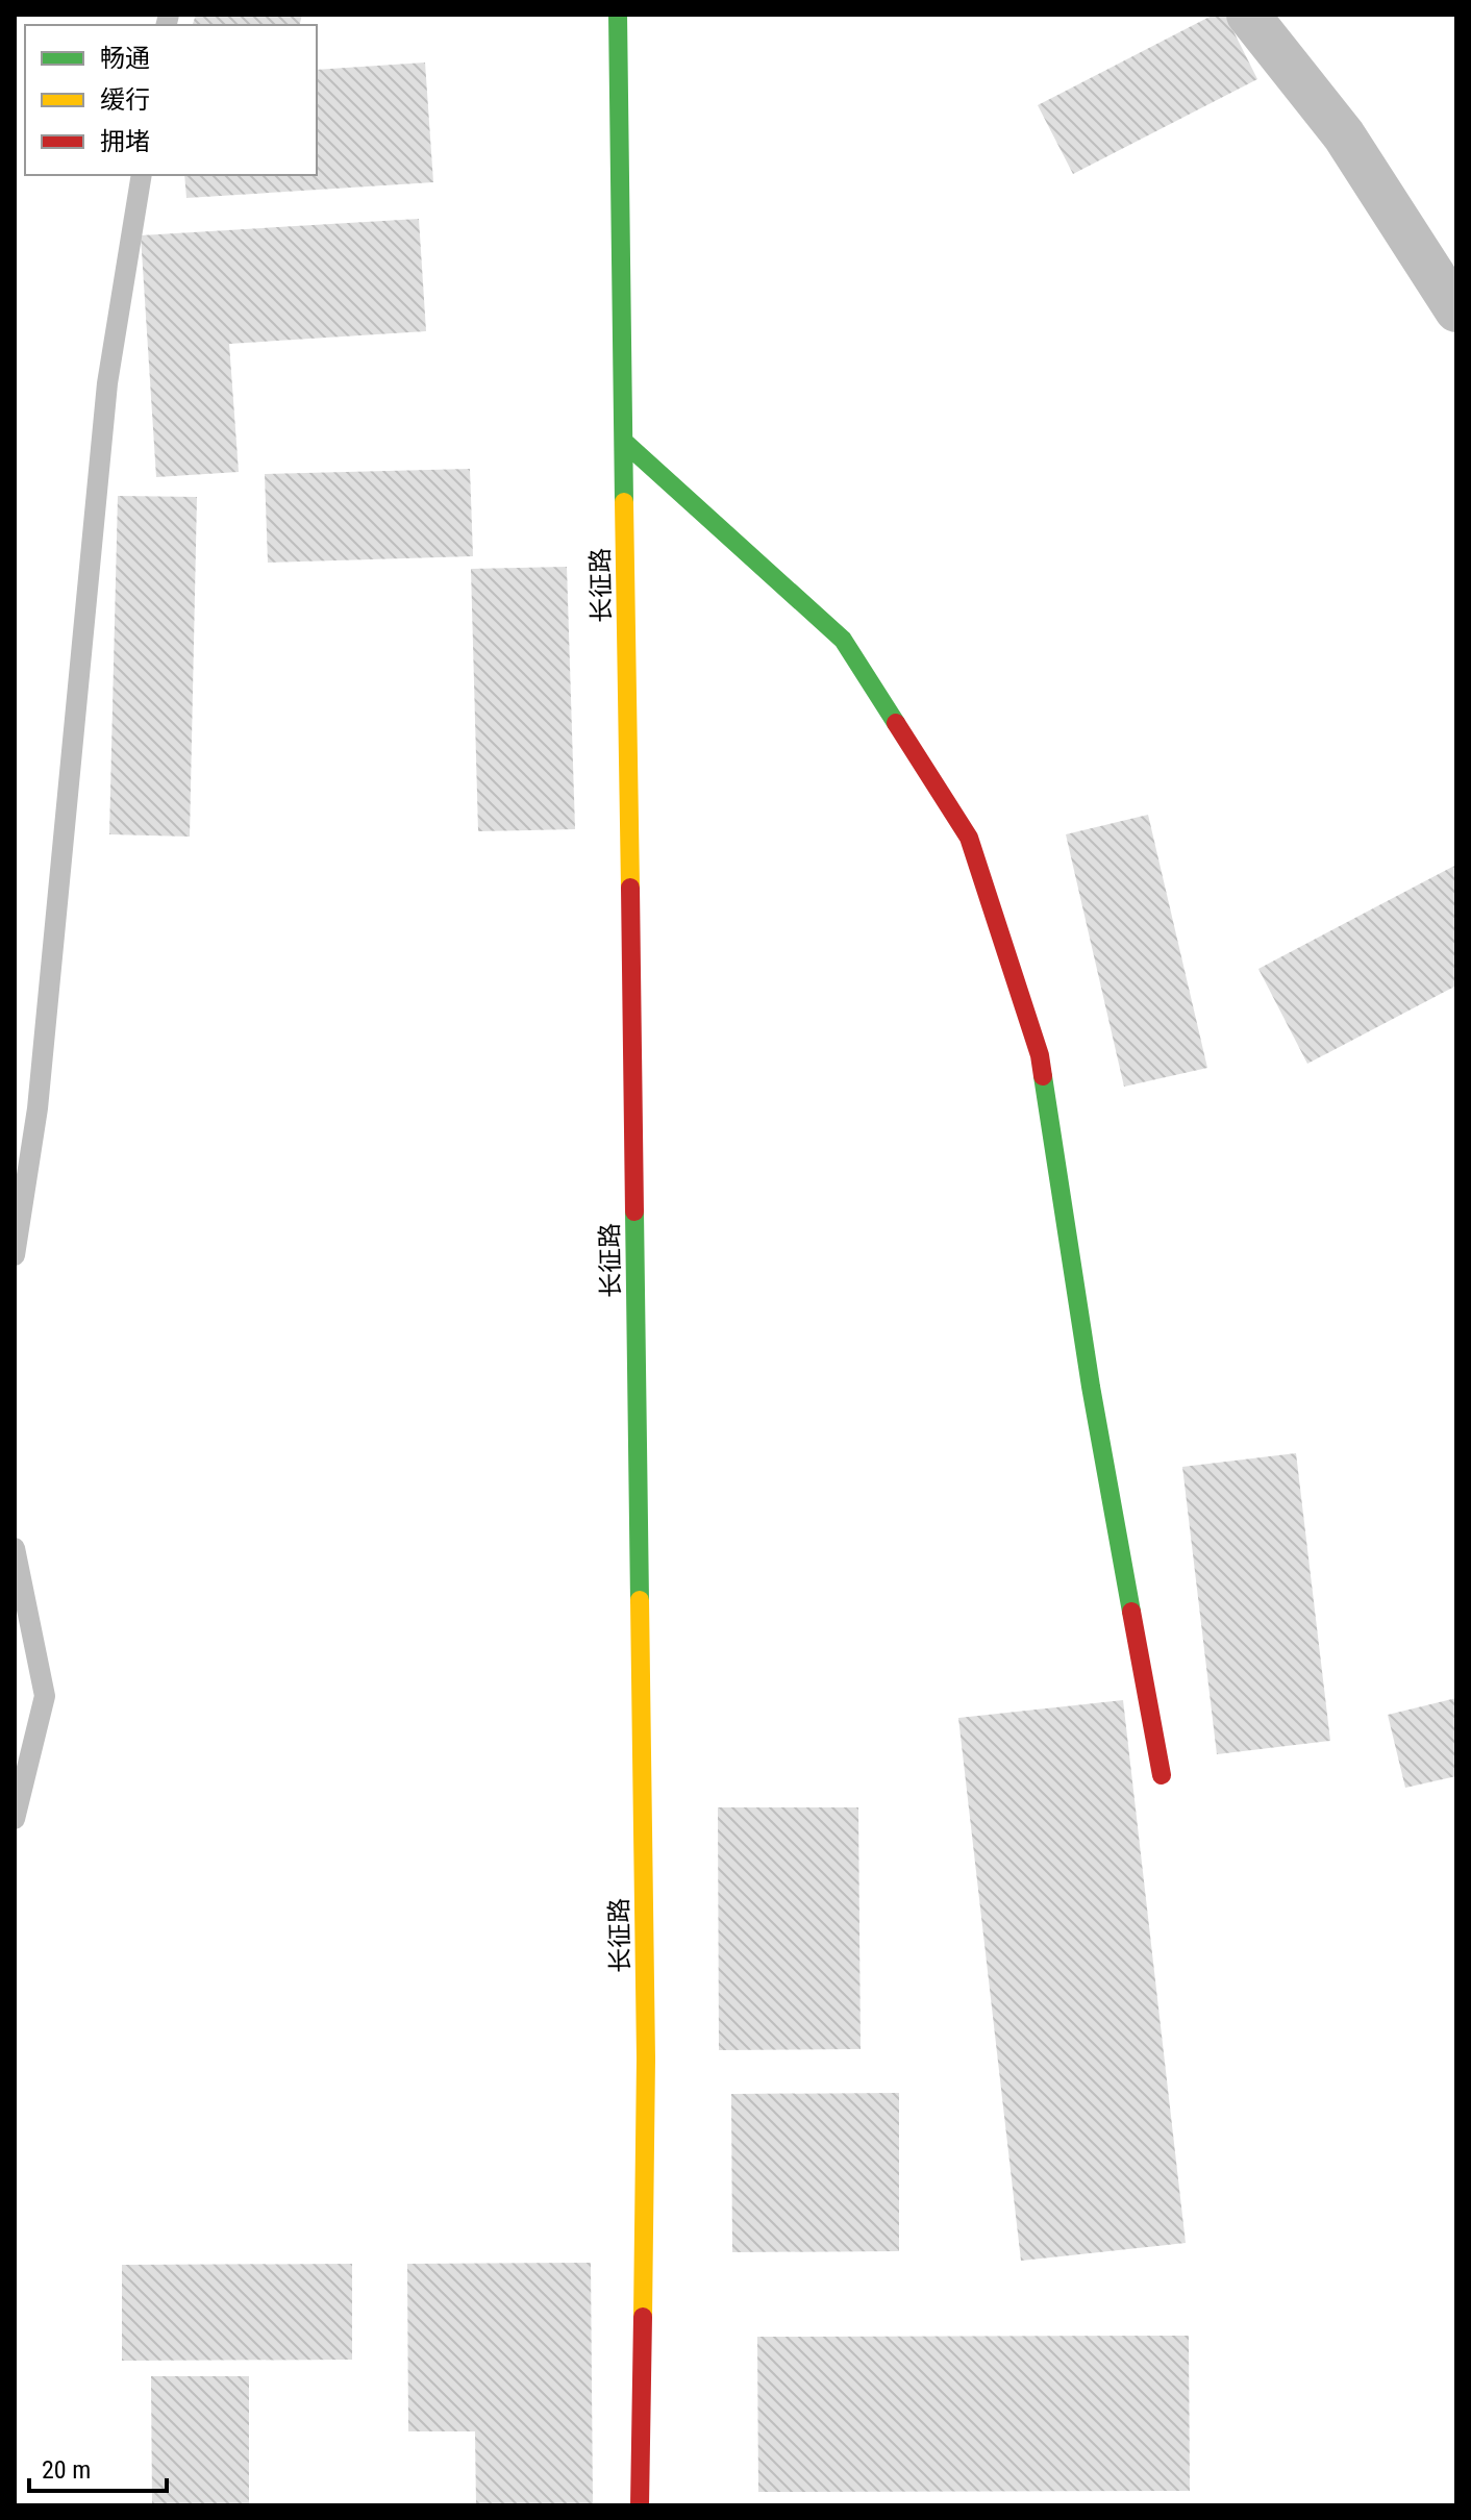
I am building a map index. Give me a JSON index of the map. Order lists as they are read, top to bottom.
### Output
{
  "streets": {
    "main road": ["长征路"]
  },
  "legend": ["畅通", "缓行", "拥堵"],
  "scale_bar": "20 m"
}
